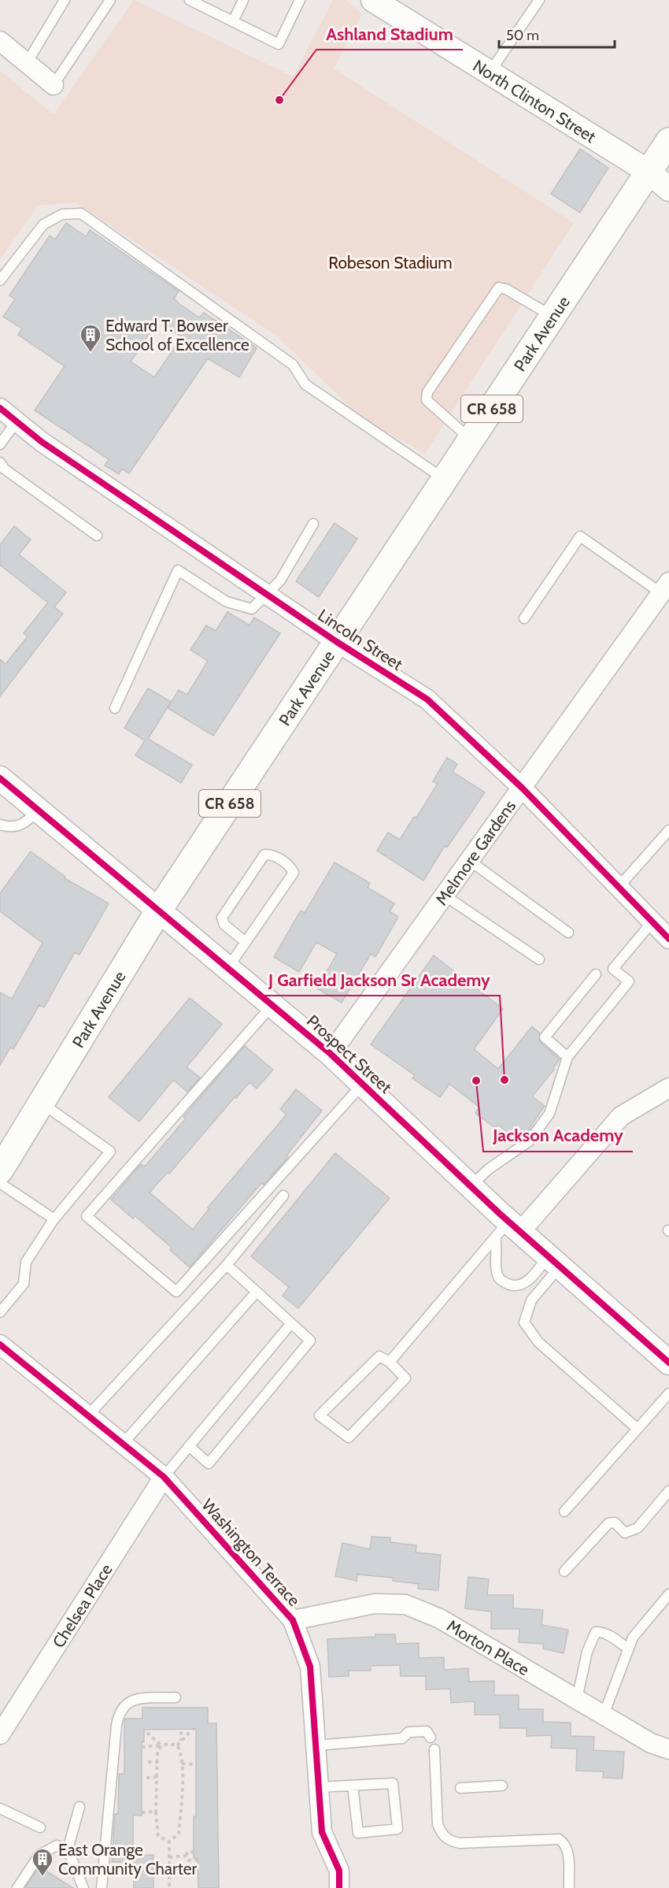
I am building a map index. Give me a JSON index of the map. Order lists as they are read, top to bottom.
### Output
{
  "streets": {
    "main road": ["Park Avenue", "CR 658"],
    "street": [
      "North Clinton Street",
      "Lincoln Street",
      "Melmore Gardens",
      "Prospect Street",
      "Washington Terrace",
      "Chelsea Place",
      "Morton Place"
    ]
  },
  "crossings": [
    ["North Clinton Street", "Park Avenue"],
    ["Park Avenue", "Lincoln Street"],
    ["Park Avenue", "Prospect Street"],
    ["Lincoln Street", "Melmore Gardens"],
    ["Melmore Gardens", "Prospect Street"],
    ["Washington Terrace", "Chelsea Place"],
    ["Washington Terrace", "Morton Place"]
  ],
  "parks": ["Robeson Stadium"],
  "places": {
    "other": ["Ashland Stadium", "J Garfield Jackson Sr Academy", "Jackson Academy"],
    "building": ["Edward T. Bowser School of Excellence", "East Orange Community Charter"]
  },
  "scale_bar": "50 m"
}
